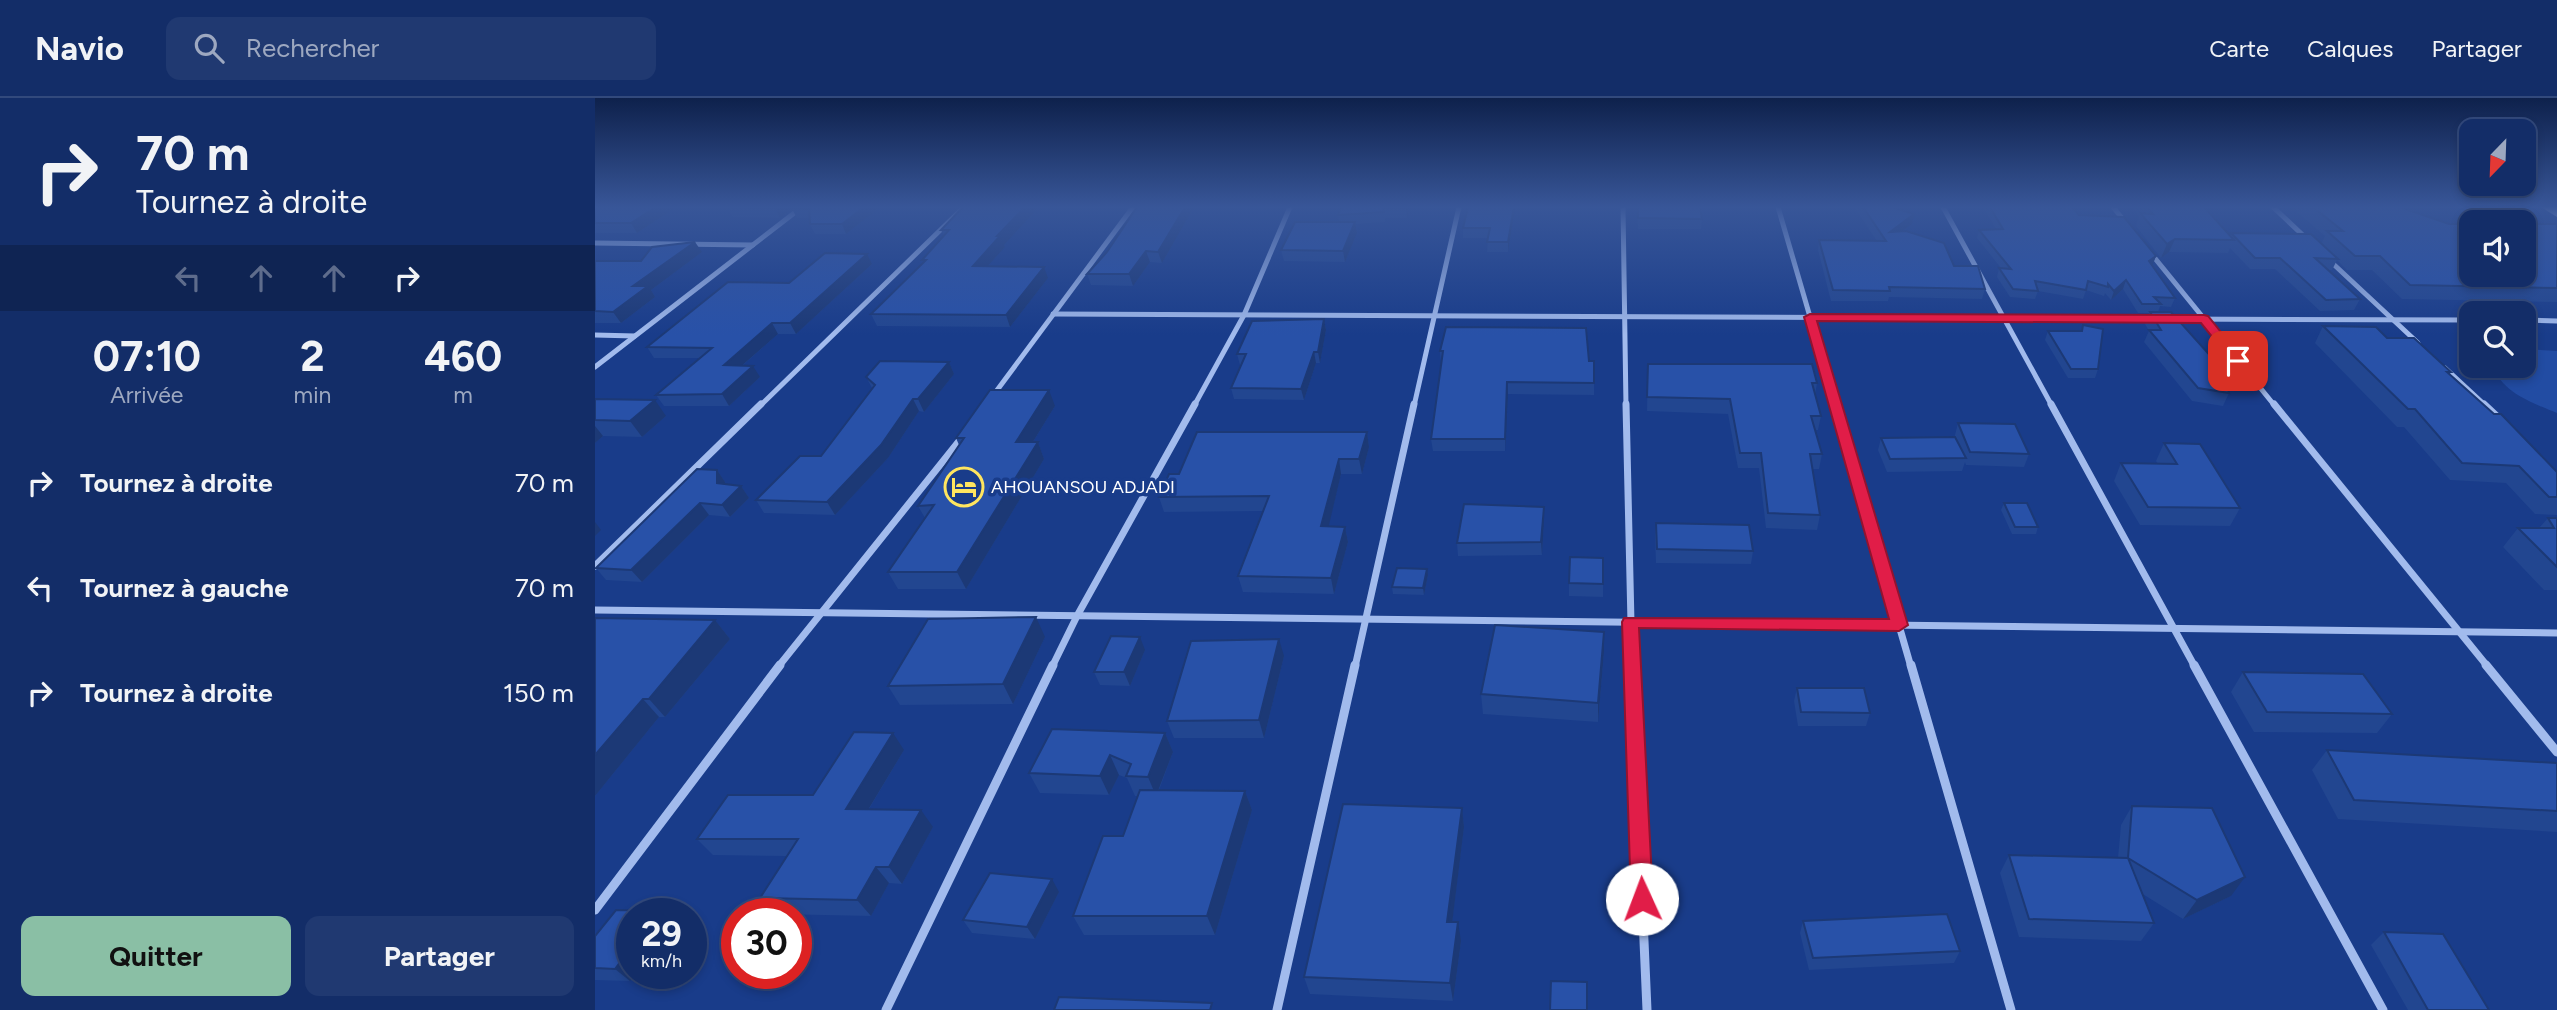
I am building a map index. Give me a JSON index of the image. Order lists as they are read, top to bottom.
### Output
{
  "places": {
    "hotel": ["AHOUANSOU ADJADI"]
  },
  "north": "bottom left",
  "page": {
    "header": "Navio",
    "search": "Rechercher",
    "nav": ["Carte", "Calques", "Partager"],
    "turn": ["70 m", "Tournez à droite"],
    "eta": [
      "07:10",
      "Arrivée",
      "2",
      "min",
      "460",
      "m"
    ],
    "list": [
      {
        "name": "Tournez à droite",
        "value": "70 m"
      },
      {
        "name": "Tournez à gauche",
        "value": "70 m"
      },
      {
        "name": "Tournez à droite",
        "value": "150 m"
      }
    ],
    "speed": "29 km/h",
    "limit": "30",
    "buttons": ["Quitter", "Partager"]
  }
}
